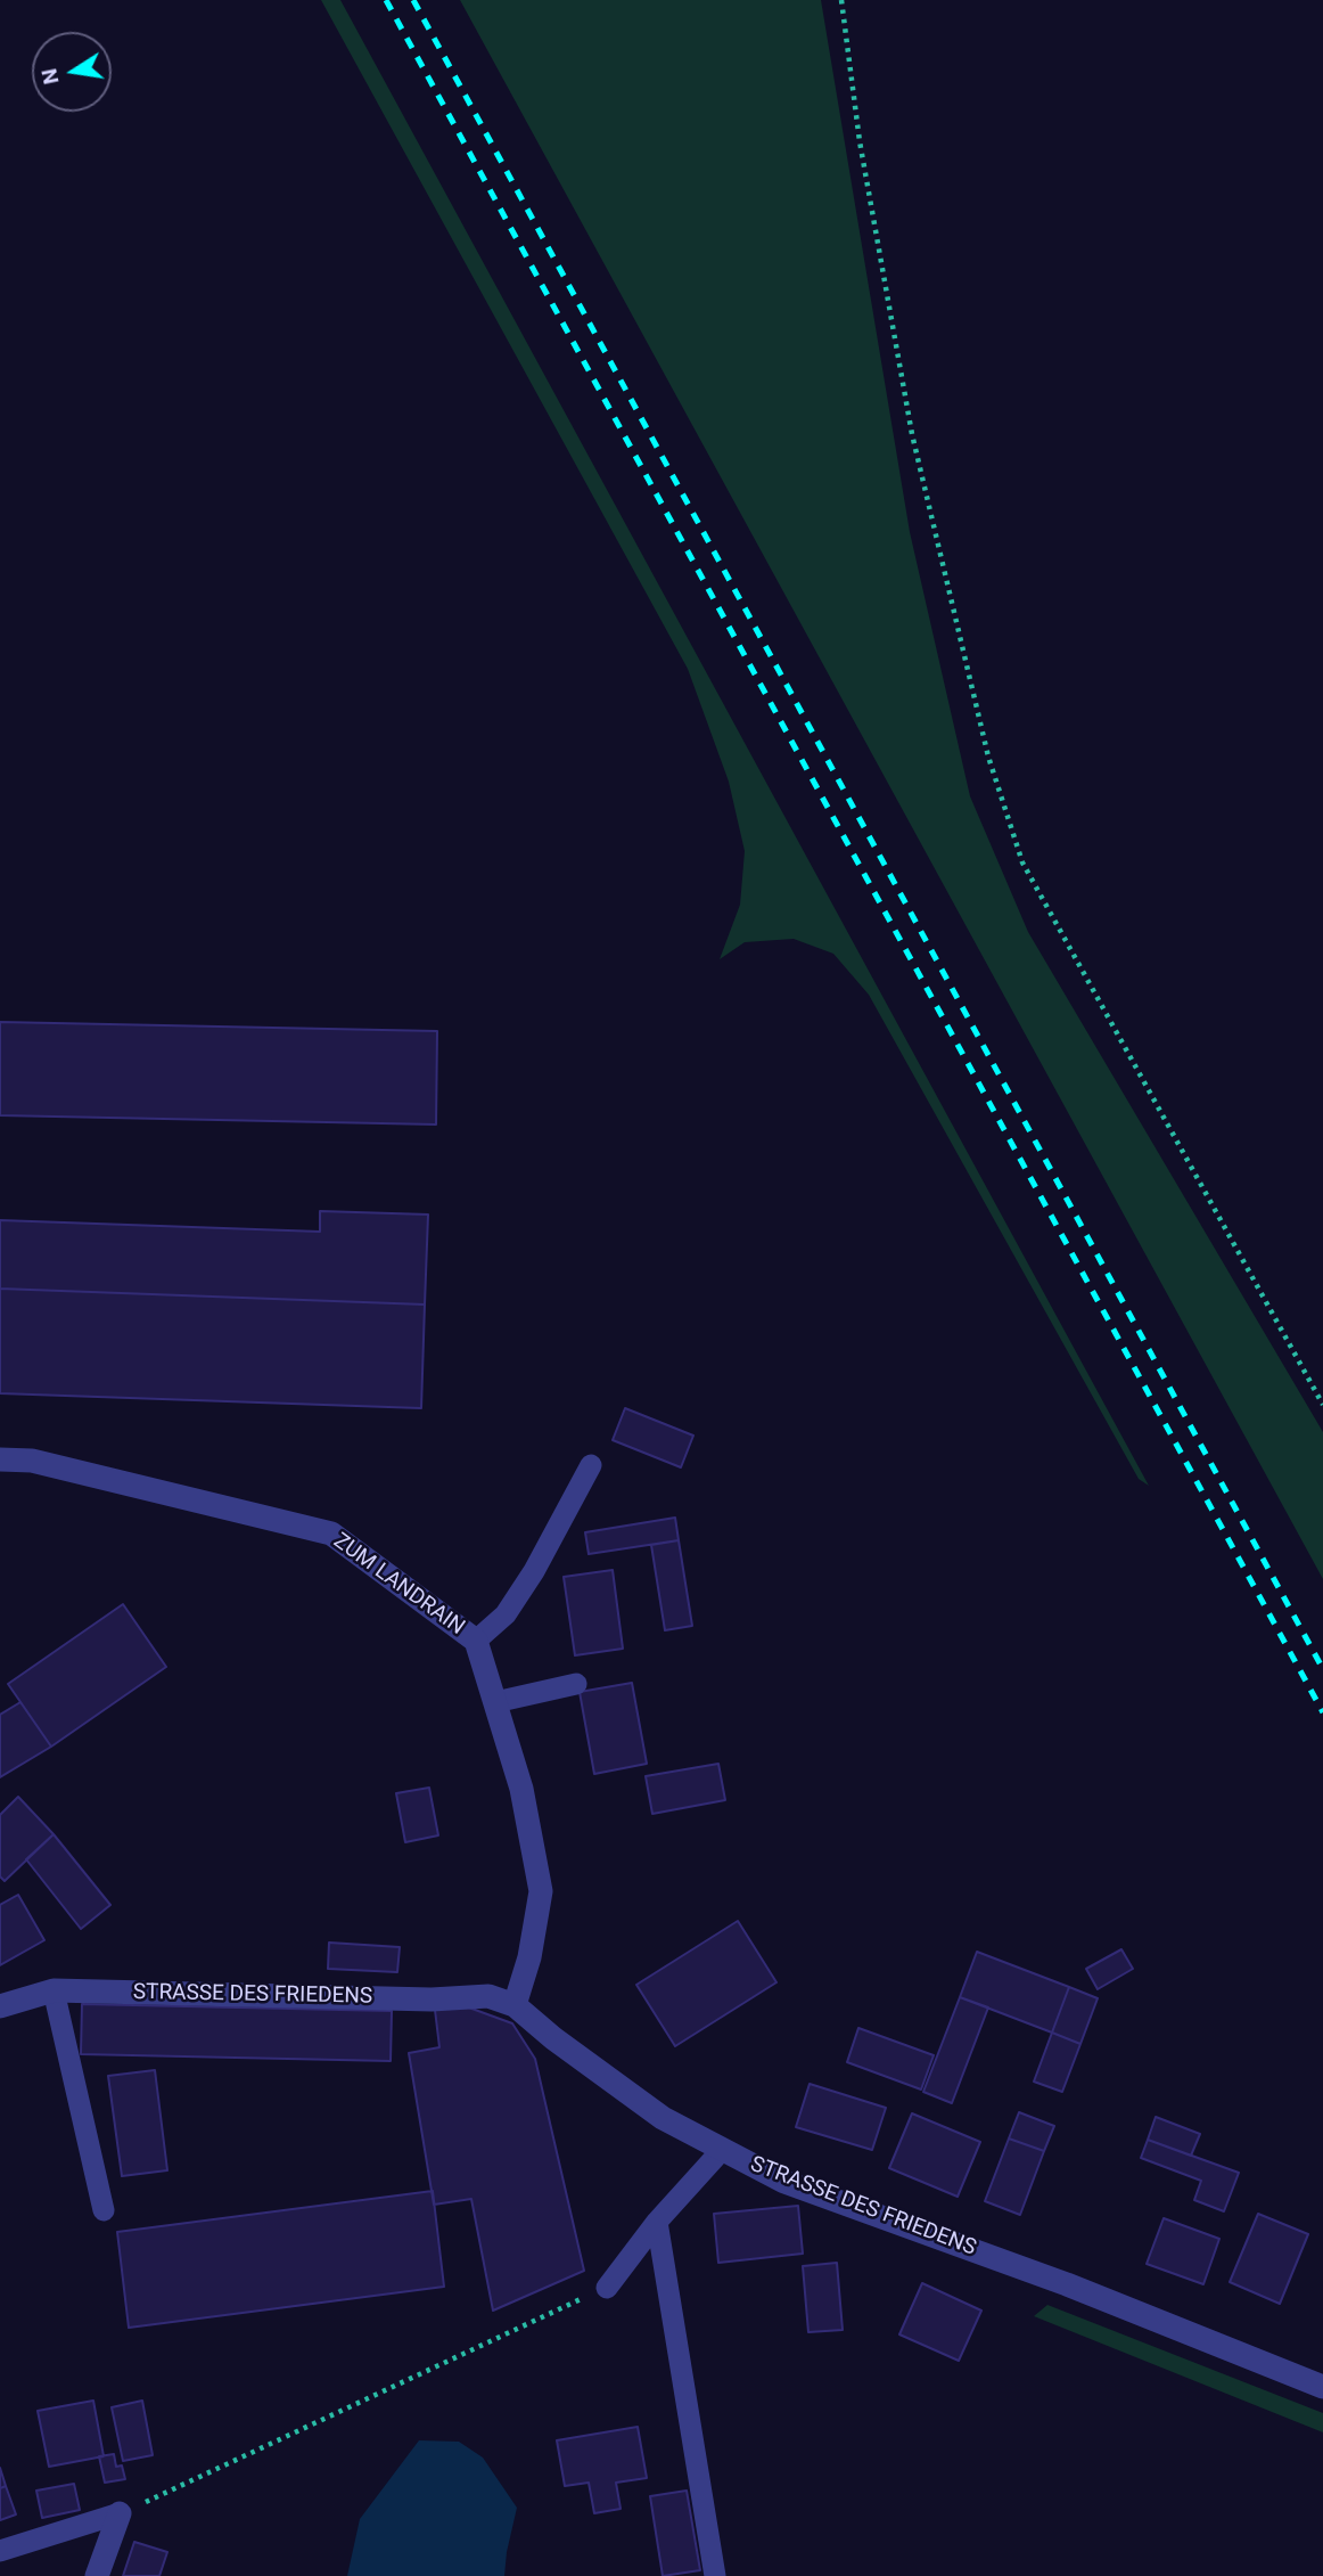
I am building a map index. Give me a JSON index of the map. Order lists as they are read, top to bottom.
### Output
{
  "streets": {
    "street": ["ZUM LANDRAIN", "STRASSE DES FRIEDENS"]
  },
  "crossings": [
    ["ZUM LANDRAIN", "STRASSE DES FRIEDENS"]
  ],
  "north": "left"
}
